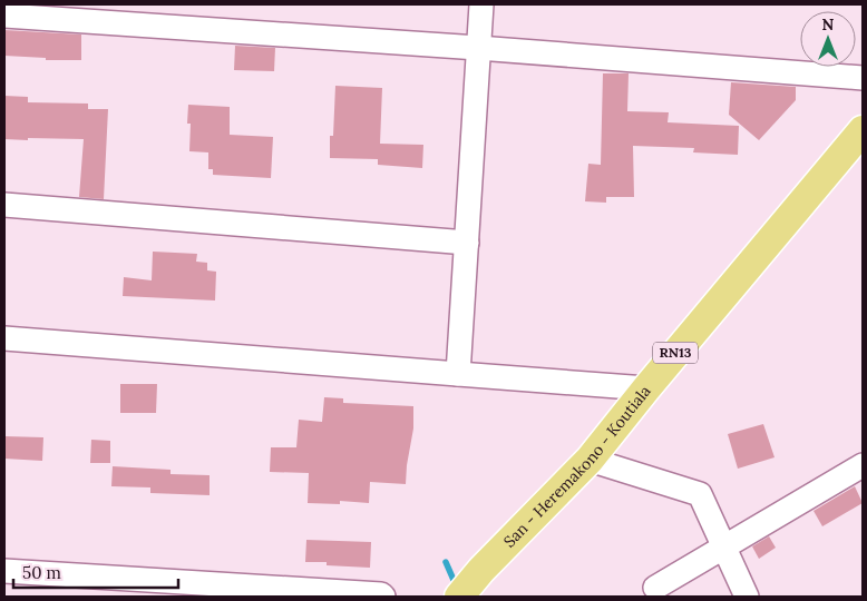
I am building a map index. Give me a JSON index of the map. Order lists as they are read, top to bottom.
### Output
{
  "streets": {
    "main road": ["RN13", "San - Heremakono - Koutiala"]
  },
  "scale_bar": "50 m",
  "north": "top"
}
